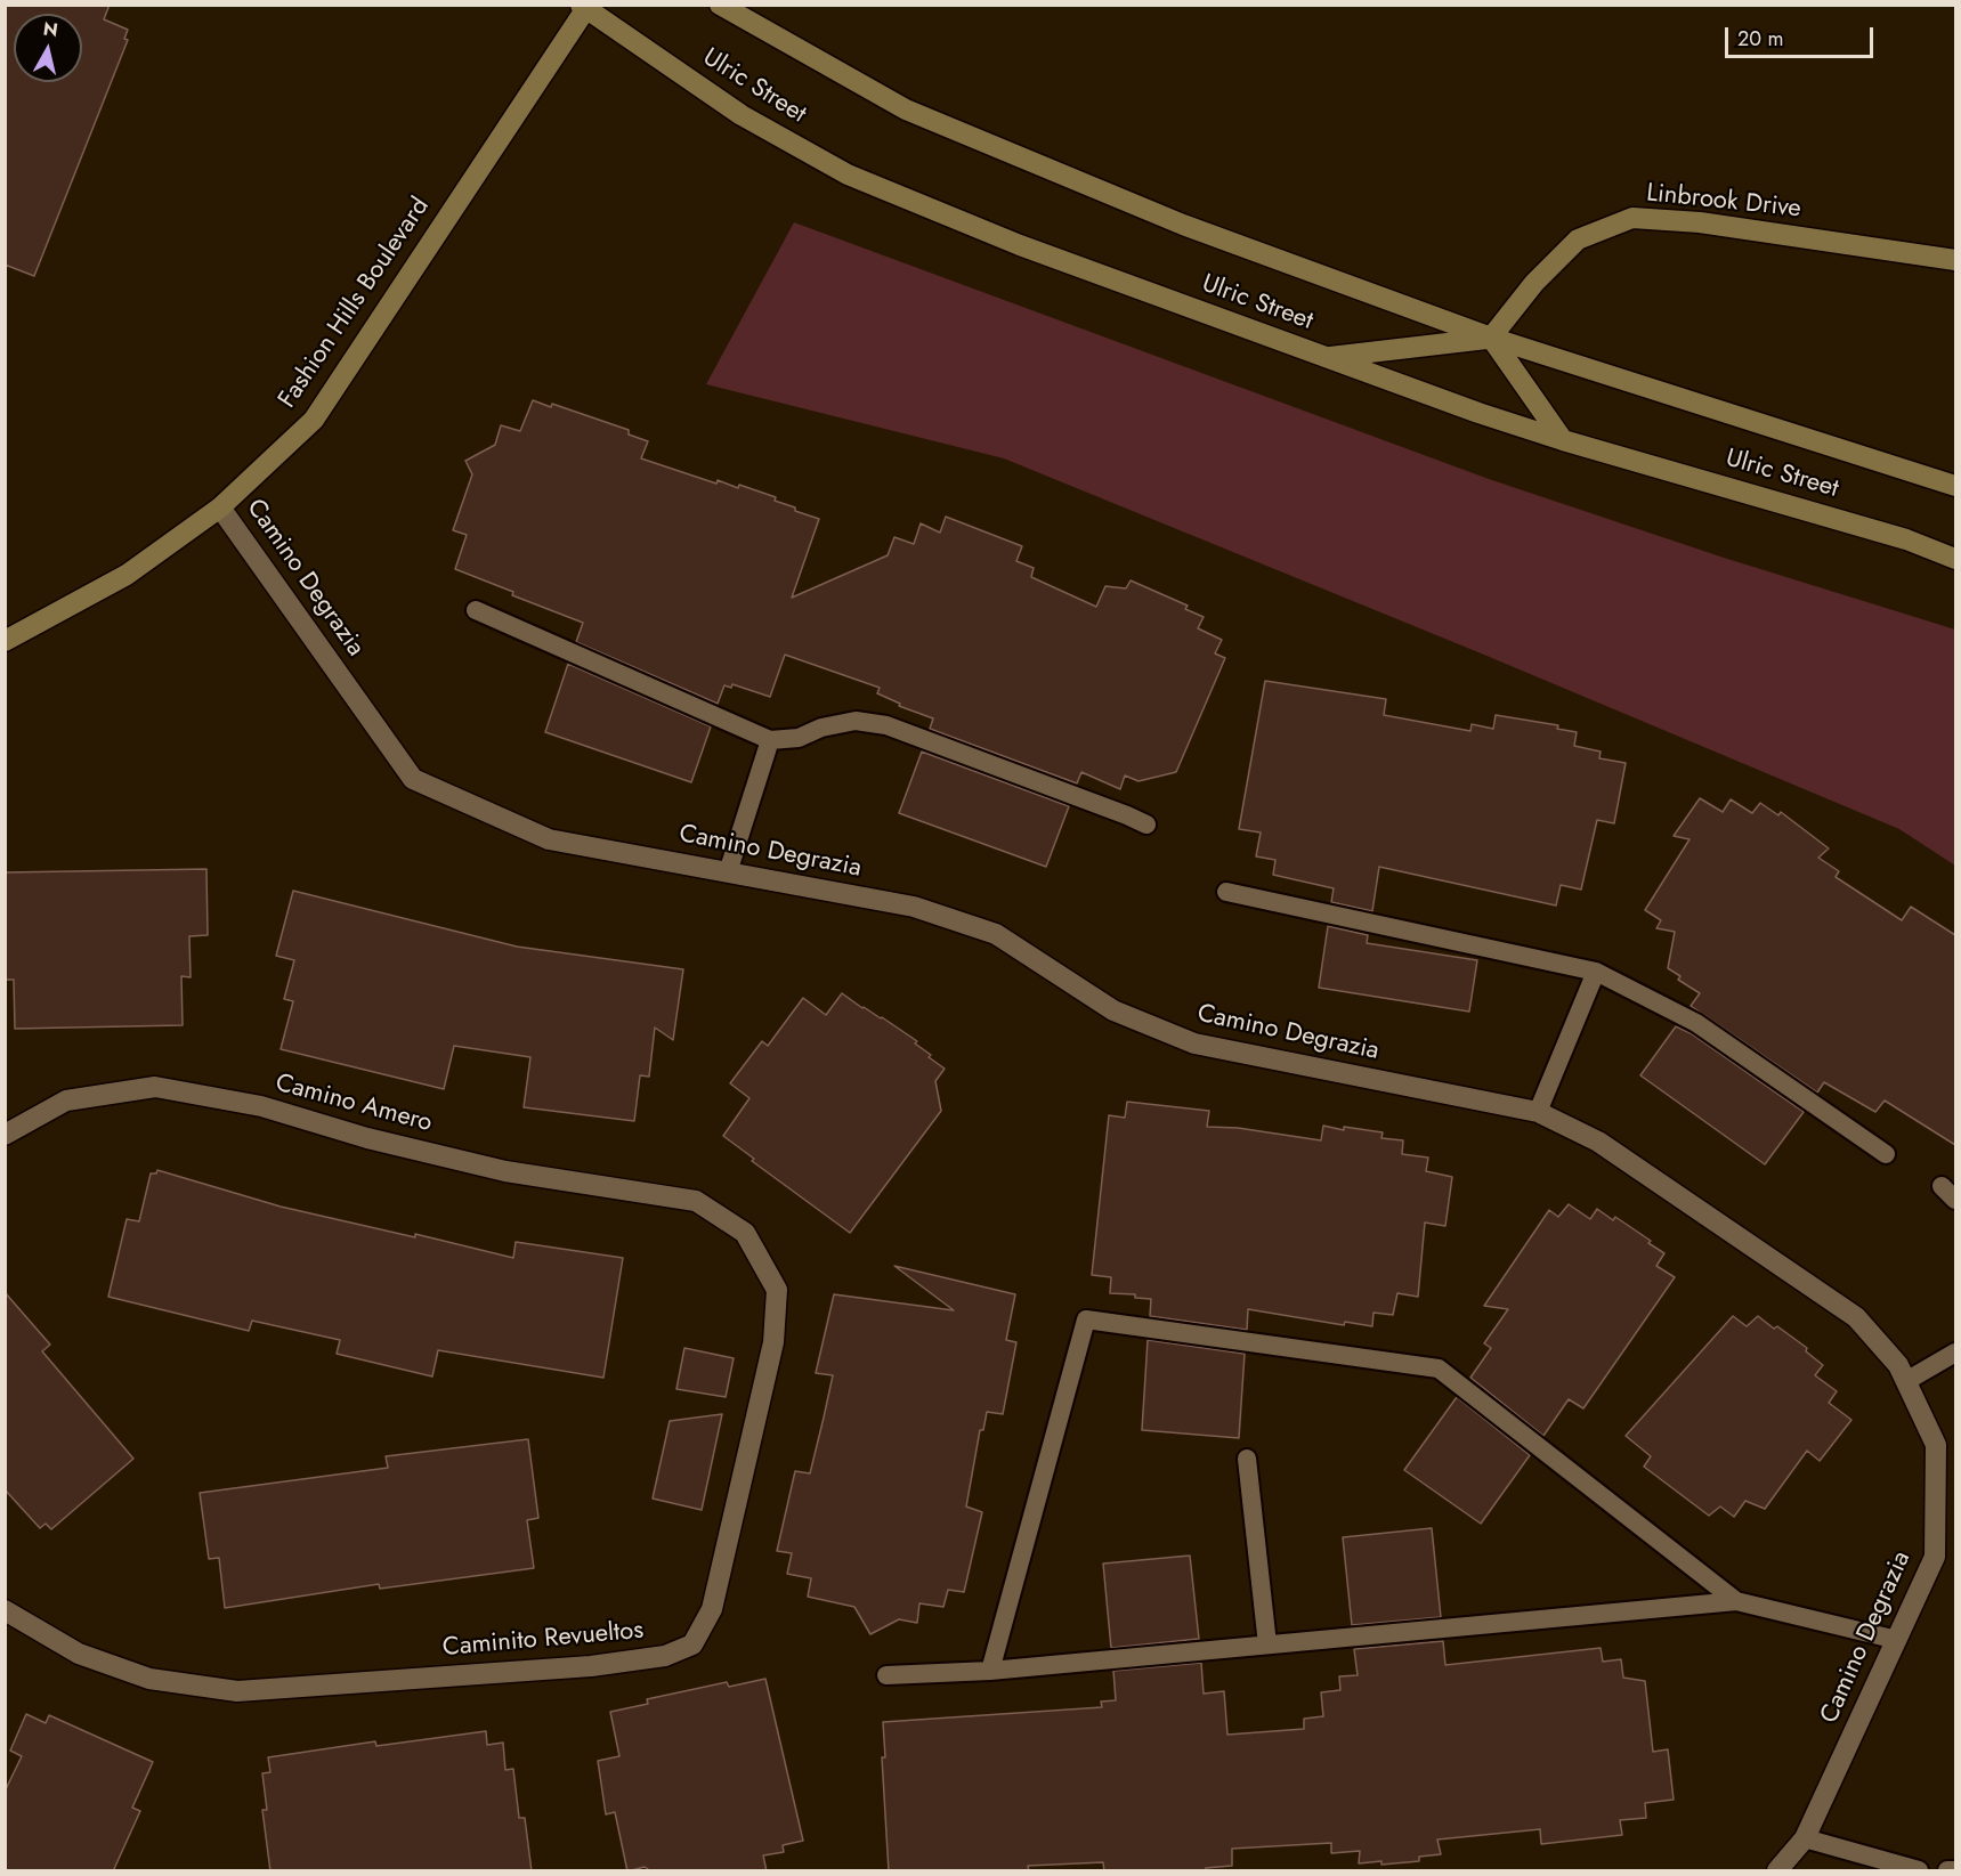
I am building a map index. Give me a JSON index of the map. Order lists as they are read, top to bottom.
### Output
{
  "streets": {
    "main road": ["Ulric Street", "Linbrook Drive", "Fashion Hills Boulevard"],
    "street": ["Camino Degrazia", "Camino Amero", "Caminito Revueltos"]
  },
  "crossings": [
    ["Ulric Street", "Linbrook Drive"],
    ["Ulric Street", "Fashion Hills Boulevard"],
    ["Fashion Hills Boulevard", "Camino Degrazia"],
    ["Camino Amero", "Caminito Revueltos"]
  ],
  "scale_bar": "20 m",
  "north": "top"
}
